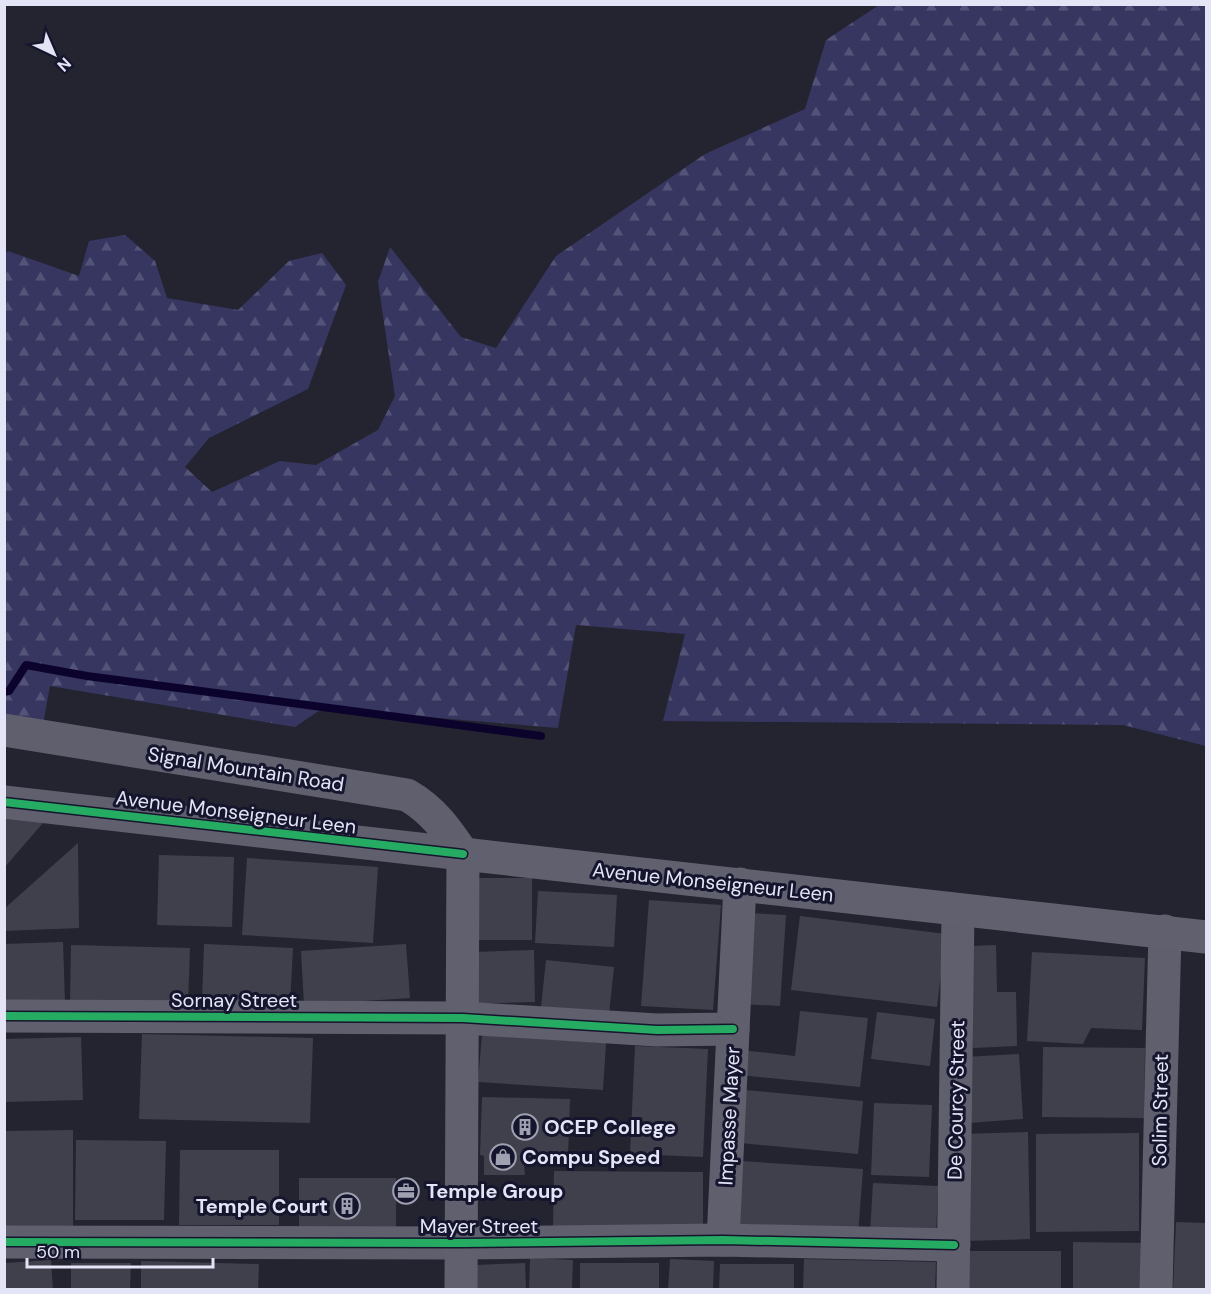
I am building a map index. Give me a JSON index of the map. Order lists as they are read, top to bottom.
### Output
{
  "streets": {
    "main road": ["Avenue Monseigneur Leen"],
    "street": [
      "Signal Mountain Road",
      "Sornay Street",
      "De Courcy Street",
      "Solim Street",
      "Impasse Mayer",
      "Mayer Street"
    ]
  },
  "crossings": [
    ["Signal Mountain Road", "Avenue Monseigneur Leen"],
    ["Avenue Monseigneur Leen", "De Courcy Street"],
    ["Avenue Monseigneur Leen", "Solim Street"],
    ["Avenue Monseigneur Leen", "Impasse Mayer"],
    ["Sornay Street", "Impasse Mayer"],
    ["De Courcy Street", "Mayer Street"],
    ["Impasse Mayer", "Mayer Street"]
  ],
  "places": {
    "building": ["OCEP College", "Temple Court"],
    "shop": ["Compu Speed"],
    "office": ["Temple Group"]
  },
  "scale_bar": "50 m",
  "north": "bottom right"
}
